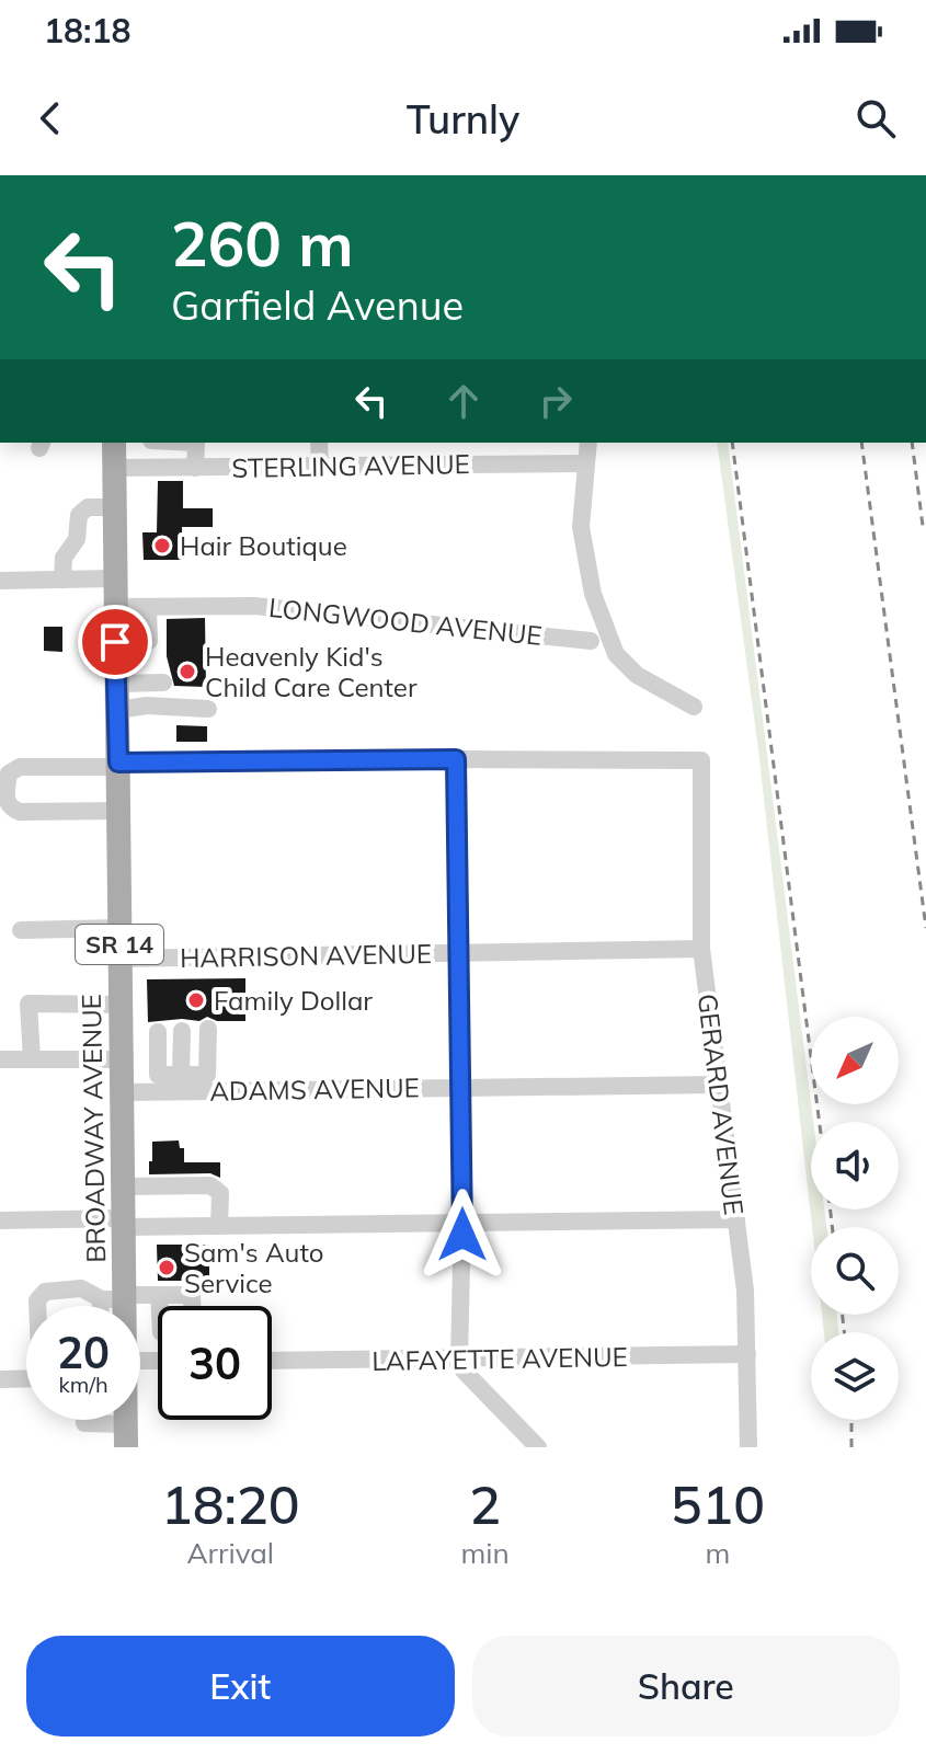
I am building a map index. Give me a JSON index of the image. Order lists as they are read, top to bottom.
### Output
{
  "streets": {
    "main road": ["SR 14", "BROADWAY AVENUE"],
    "street": [
      "STERLING AVENUE",
      "LONGWOOD AVENUE",
      "HARRISON AVENUE",
      "ADAMS AVENUE",
      "GERARD AVENUE",
      "LAFAYETTE AVENUE"
    ]
  },
  "crossings": [
    ["STERLING AVENUE", "BROADWAY AVENUE"],
    ["LONGWOOD AVENUE", "BROADWAY AVENUE"],
    ["HARRISON AVENUE", "GERARD AVENUE"],
    ["HARRISON AVENUE", "BROADWAY AVENUE"],
    ["ADAMS AVENUE", "GERARD AVENUE"],
    ["ADAMS AVENUE", "BROADWAY AVENUE"],
    ["GERARD AVENUE", "LAFAYETTE AVENUE"]
  ],
  "places": [
    "Hair Boutique",
    "Heavenly Kid's Child Care Center",
    "Family Dollar",
    "Sam's Auto Service"
  ],
  "north": "bottom left",
  "page": {
    "status": "18:18",
    "header": "Turnly",
    "turn": ["260 m", "Garfield Avenue"],
    "speed": "20 km/h",
    "limit": "30",
    "eta": [
      "18:20",
      "Arrival",
      "2",
      "min",
      "510",
      "m"
    ],
    "buttons": ["Exit", "Share"]
  }
}
